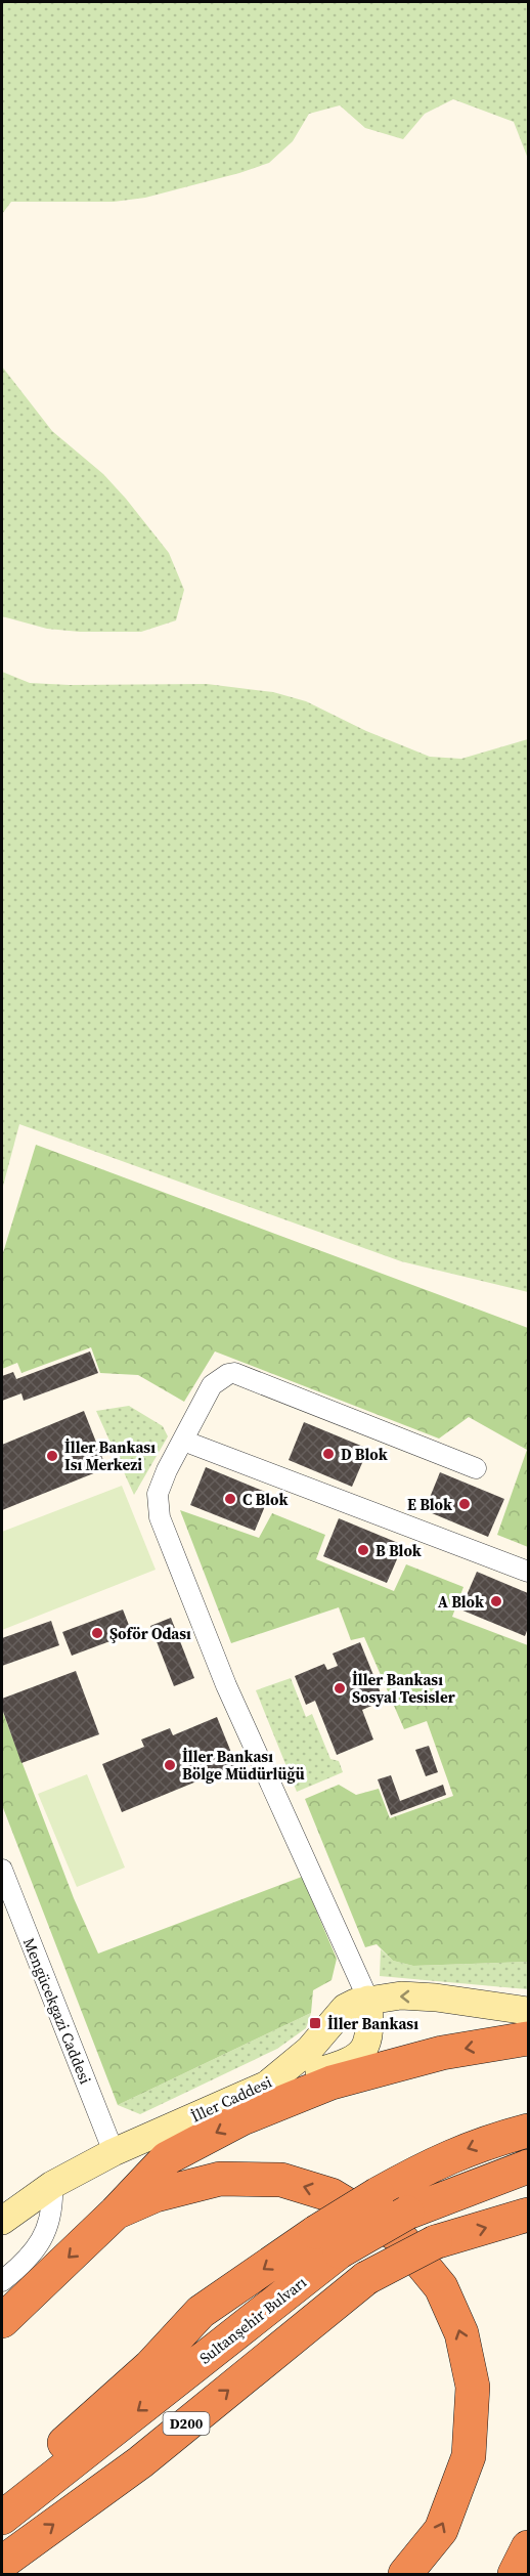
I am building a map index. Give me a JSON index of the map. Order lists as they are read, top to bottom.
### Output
{
  "streets": {
    "highway": ["Sultanşehir Bulvarı", "D200"],
    "street": ["Mengücekgazi Caddesi", "İller Caddesi"]
  },
  "crossings": [
    ["Mengücekgazi Caddesi", "İller Caddesi"]
  ],
  "places": {
    "other": [
      "D Blok",
      "İller Bankası Isı Merkezi",
      "C Blok",
      "E Blok",
      "B Blok",
      "A Blok",
      "Şoför Odası",
      "İller Bankası Sosyal Tesisler",
      "İller Bankası Bölge Müdürlüğü"
    ],
    "transit": ["İller Bankası"]
  }
}
